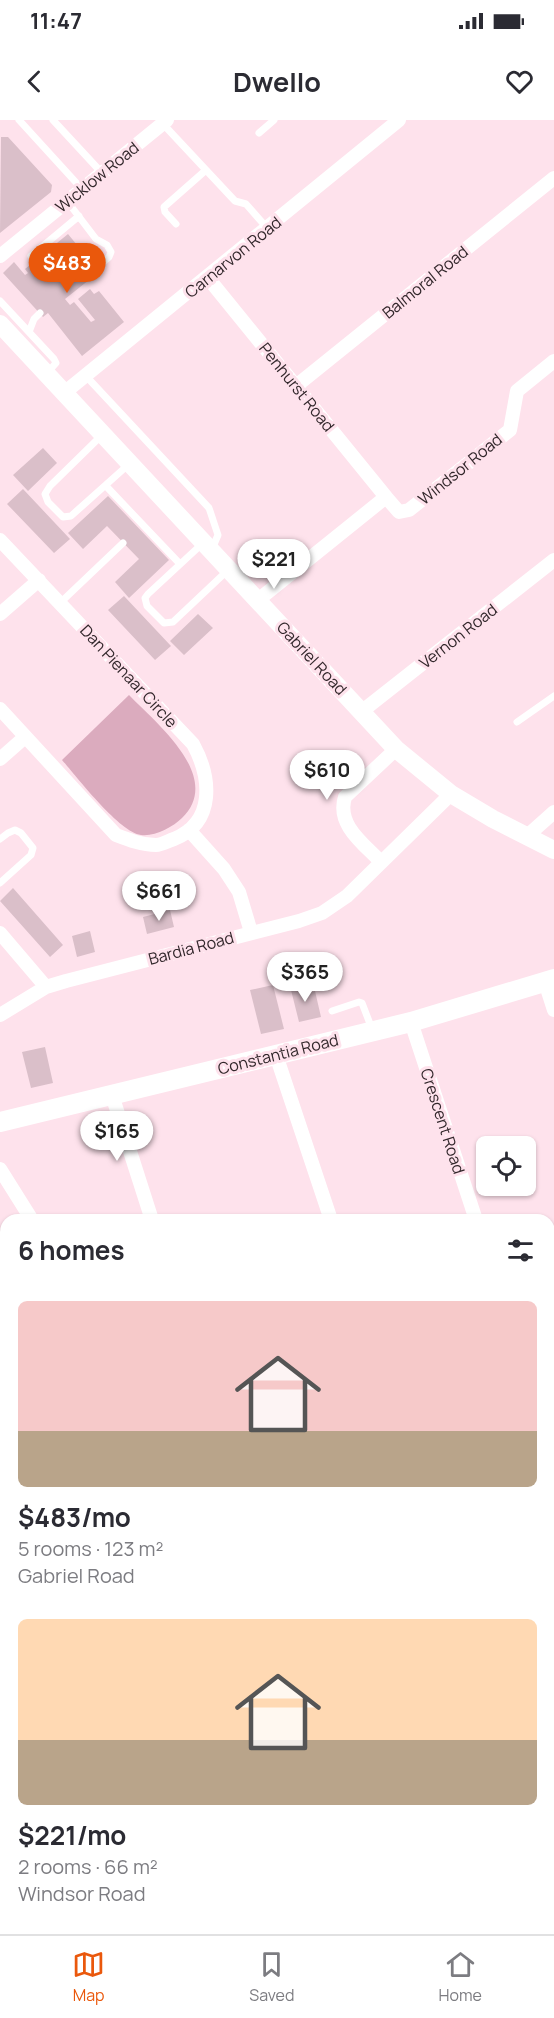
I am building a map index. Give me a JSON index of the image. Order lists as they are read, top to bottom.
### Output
{
  "streets": {
    "main road": ["Constantia Road"],
    "street": [
      "Wicklow Road",
      "Carnarvon Road",
      "Balmoral Road",
      "Penhurst Road",
      "Windsor Road",
      "Vernon Road",
      "Gabriel Road",
      "Dan Pienaar Circle",
      "Bardia Road",
      "Crescent Road"
    ]
  },
  "crossings": [
    ["Carnarvon Road", "Penhurst Road"],
    ["Carnarvon Road", "Gabriel Road"],
    ["Balmoral Road", "Penhurst Road"],
    ["Penhurst Road", "Windsor Road"],
    ["Vernon Road", "Gabriel Road"],
    ["Gabriel Road", "Bardia Road"],
    ["Constantia Road", "Crescent Road"]
  ],
  "page": {
    "status": "11:47",
    "header": "Dwello",
    "price": [
      "$483",
      "$221",
      "$610",
      "$661",
      "$365",
      "$165"
    ],
    "heading": "6 homes",
    "list": [
      {
        "name": "$483/mo",
        "note": "5 rooms · 123 m² · Gabriel Road"
      },
      {
        "name": "$221/mo",
        "note": "2 rooms · 66 m² · Windsor Road"
      }
    ],
    "tabs": ["Map", "Saved", "Home"]
  }
}
